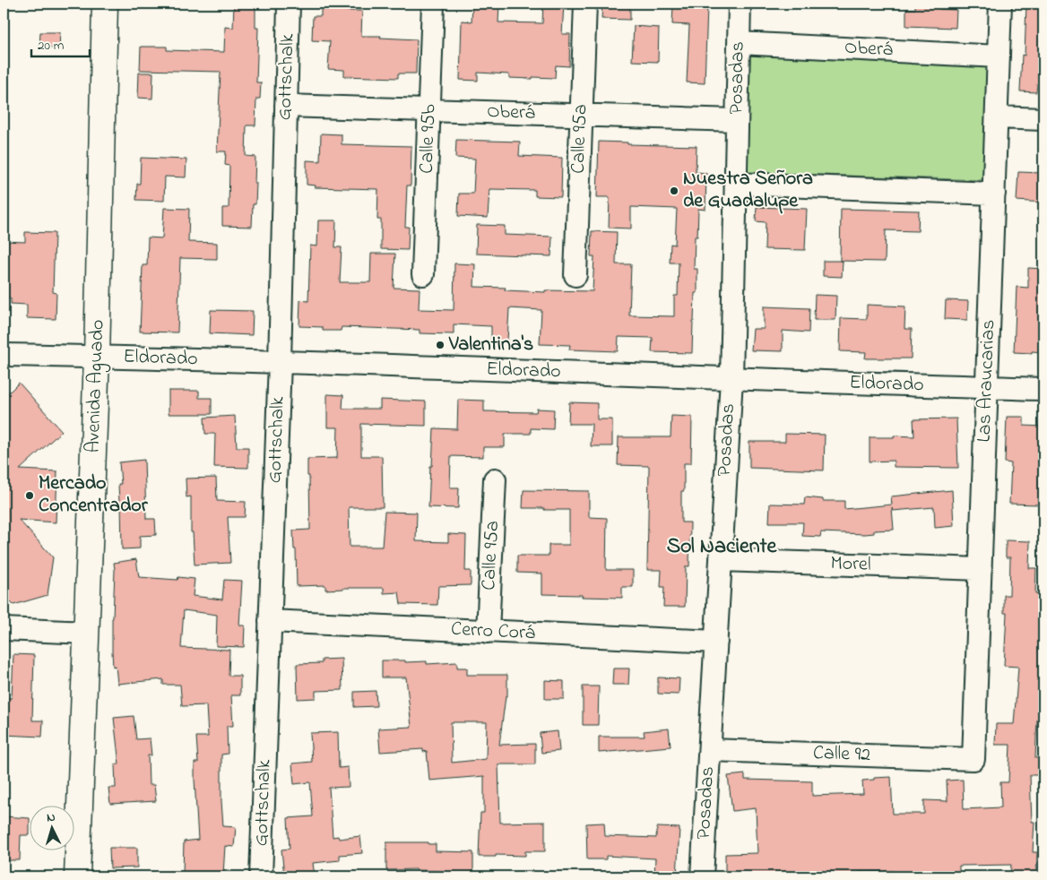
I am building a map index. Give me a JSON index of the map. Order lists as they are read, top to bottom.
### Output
{
  "streets": {
    "main road": ["Avenida Aguado"],
    "street": [
      "Oberá",
      "Gottschalk",
      "Posadas",
      "Calle 95b",
      "Calle 95a",
      "Eldorado",
      "Las Araucarias",
      "Morel",
      "Cerro Corá",
      "Calle 92"
    ]
  },
  "crossings": [
    ["Oberá", "Gottschalk"],
    ["Oberá", "Posadas"],
    ["Oberá", "Calle 95b"],
    ["Oberá", "Calle 95a"],
    ["Oberá", "Las Araucarias"],
    ["Gottschalk", "Eldorado"],
    ["Gottschalk", "Cerro Corá"],
    ["Posadas", "Eldorado"],
    ["Posadas", "Morel"],
    ["Posadas", "Cerro Corá"],
    ["Posadas", "Calle 92"],
    ["Calle 95a", "Cerro Corá"],
    ["Eldorado", "Las Araucarias"],
    ["Eldorado", "Avenida Aguado"],
    ["Las Araucarias", "Morel"],
    ["Las Araucarias", "Calle 92"]
  ],
  "districts": ["Sol Naciente"],
  "places": ["Nuestra Señora de Guadalupe", "Valentina's", "Mercado Concentrador"],
  "scale_bar": "20 m",
  "north": "top"
}
